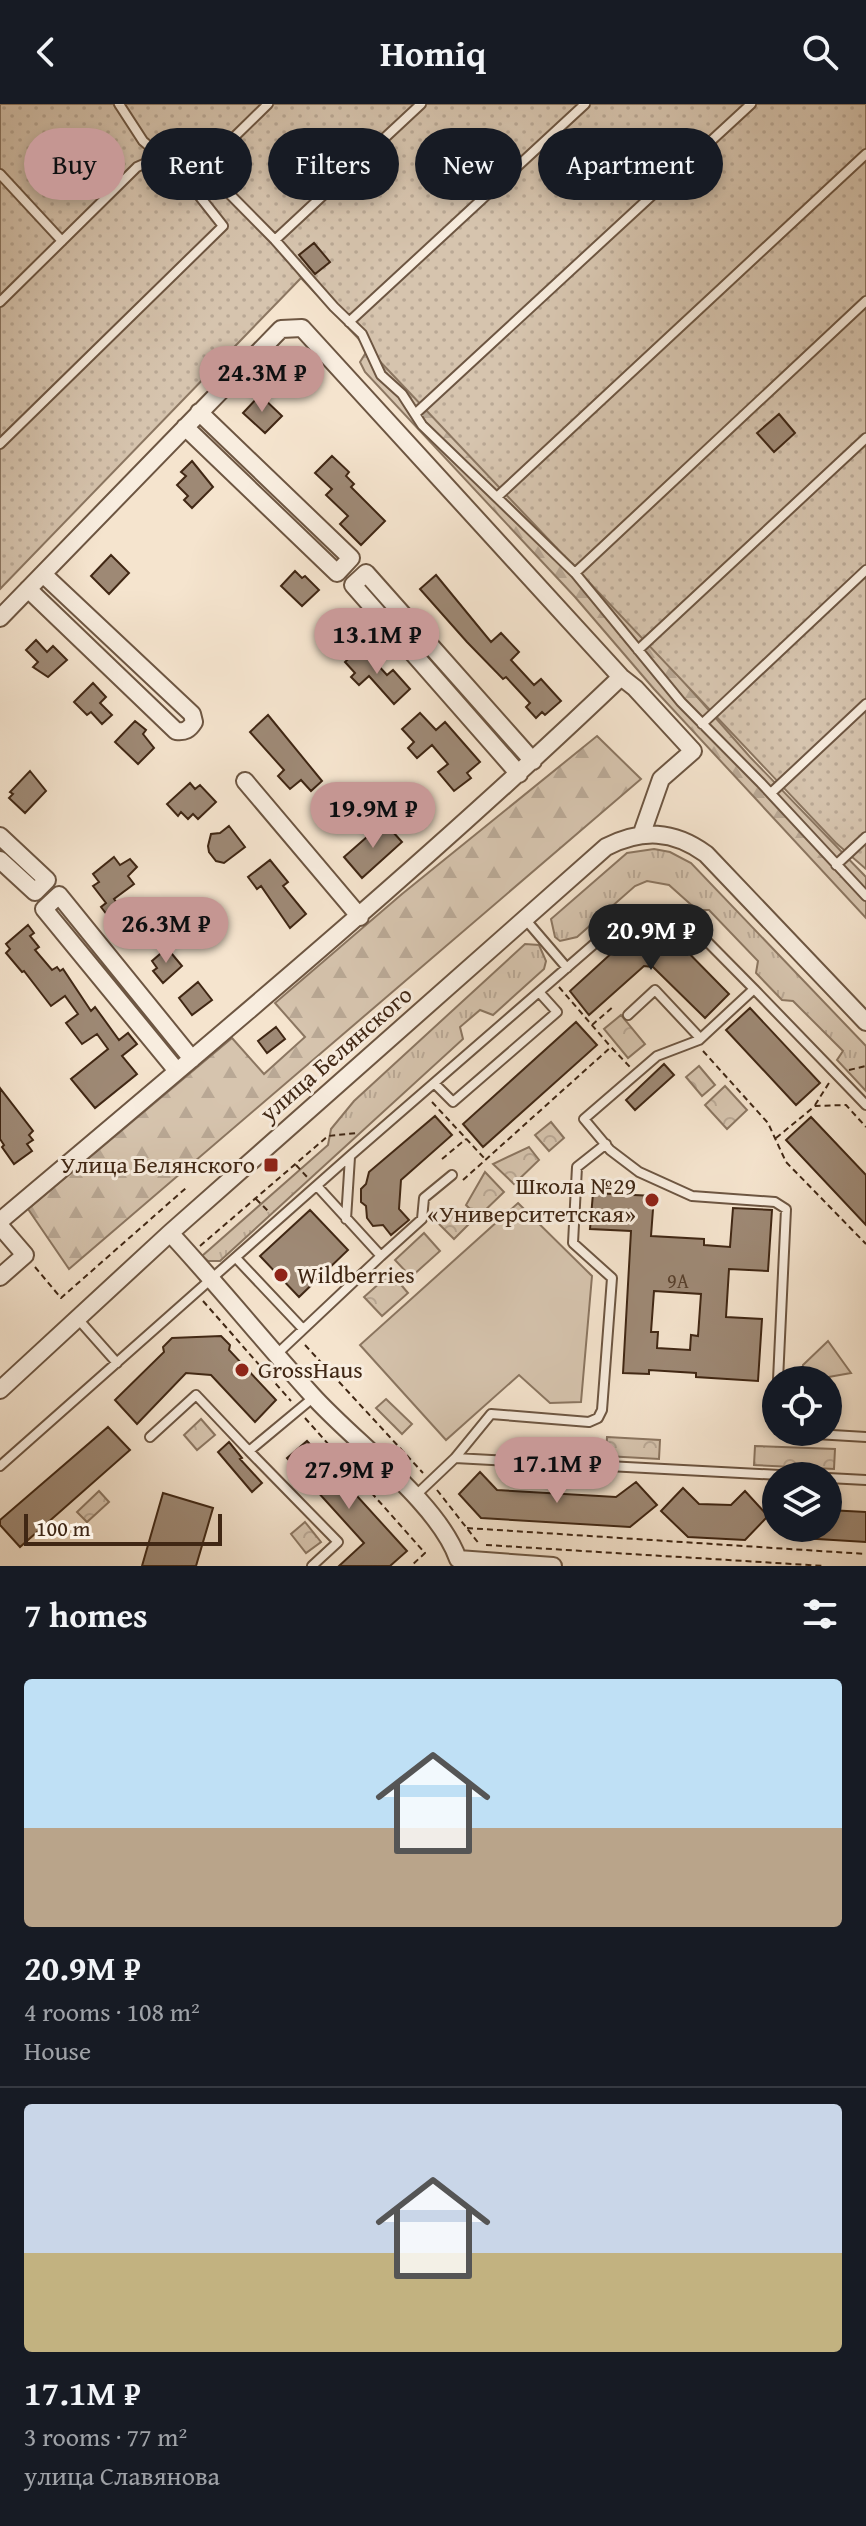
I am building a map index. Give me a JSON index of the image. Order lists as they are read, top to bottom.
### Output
{
  "streets": {
    "street": ["улица Белянского"]
  },
  "places": {
    "transit": ["Улица Белянского"],
    "other": ["Школа №29 «Университетская»", "Wildberries", "GrossHaus"]
  },
  "house_numbers": ["9А"],
  "scale_bar": "100 m",
  "page": {
    "header": "Homiq",
    "chip": [
      "Buy",
      "Rent",
      "Filters",
      "New",
      "Apartment"
    ],
    "price": [
      "24.3M ₽",
      "13.1M ₽",
      "19.9M ₽",
      "26.3M ₽",
      "20.9M ₽",
      "17.1M ₽",
      "27.9M ₽"
    ],
    "scale": "100 m",
    "heading": "7 homes",
    "list": [
      {
        "name": "20.9M ₽",
        "note": "4 rooms · 108 m² · House"
      },
      {
        "name": "17.1M ₽",
        "note": "3 rooms · 77 m² · улица Славянова"
      }
    ]
  }
}
